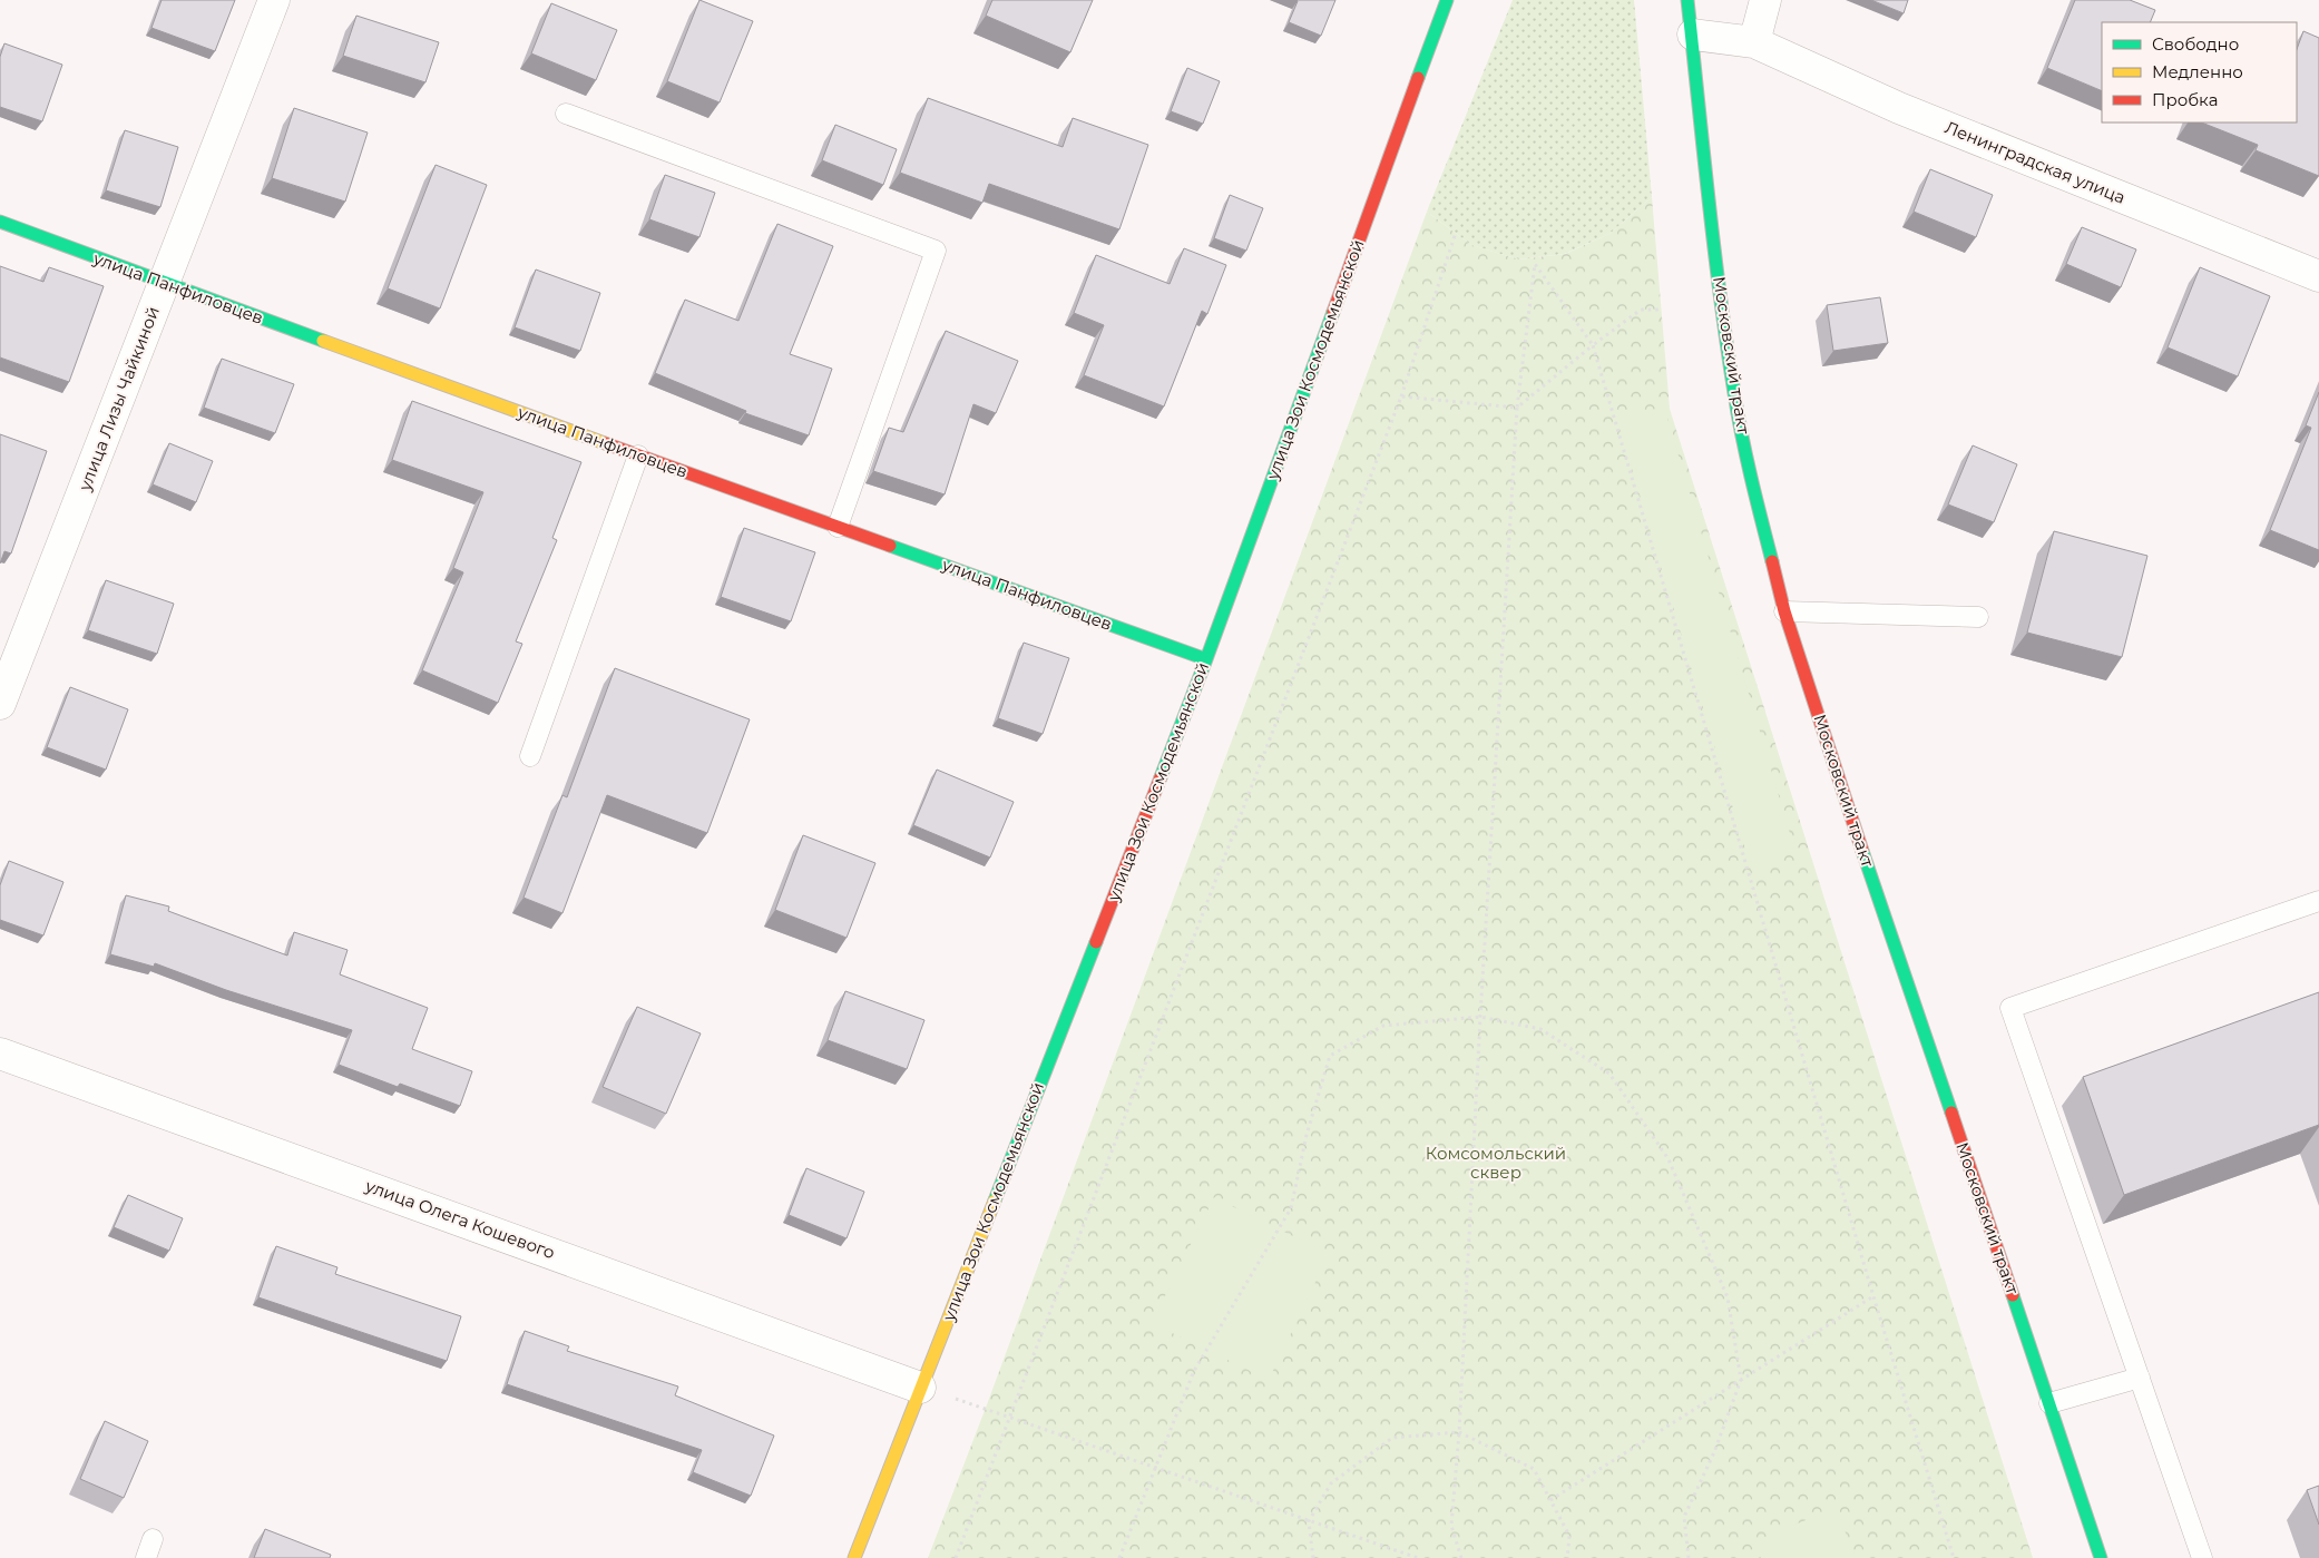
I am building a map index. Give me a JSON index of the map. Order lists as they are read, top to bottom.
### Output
{
  "streets": {
    "street": [
      "Ленинградская улица",
      "улица Панфиловцев",
      "Московский тракт",
      "улица Зои Космодемьянской",
      "улица Лизы Чайкиной",
      "улица Олега Кошевого"
    ]
  },
  "crossings": [
    ["Ленинградская улица", "Московский тракт"],
    ["улица Панфиловцев", "улица Зои Космодемьянской"],
    ["улица Панфиловцев", "улица Лизы Чайкиной"],
    ["улица Зои Космодемьянской", "улица Олега Кошевого"]
  ],
  "parks": ["Комсомольский сквер"],
  "legend": ["Свободно", "Медленно", "Пробка"]
}
